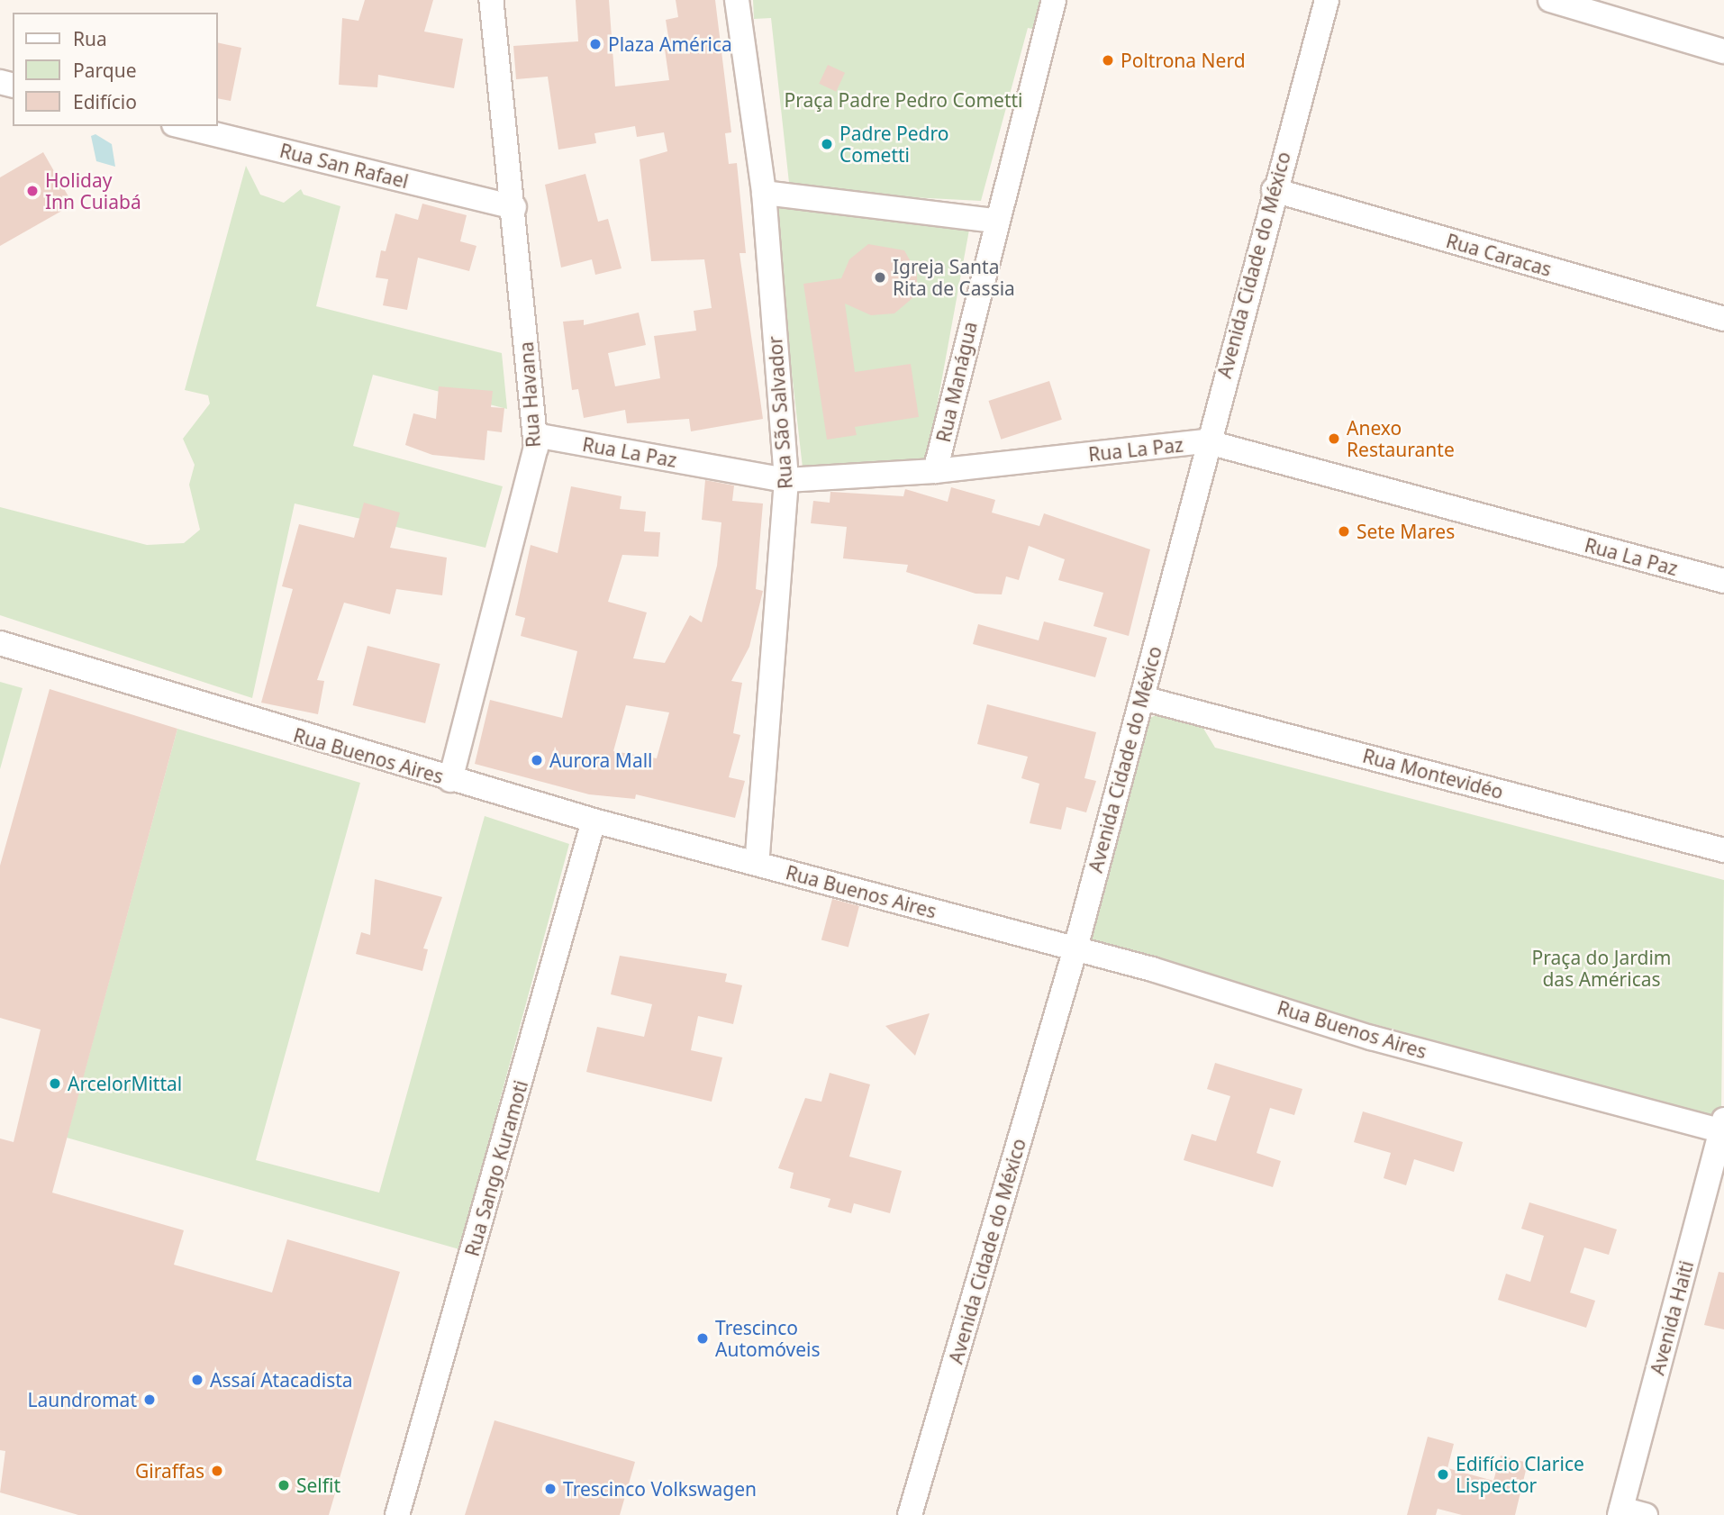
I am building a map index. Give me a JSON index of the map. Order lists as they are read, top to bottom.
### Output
{
  "streets": {
    "street": [
      "Rua San Rafael",
      "Rua Caracas",
      "Avenida Cidade do México",
      "Rua Manágua",
      "Rua Havana",
      "Rua São Salvador",
      "Rua La Paz",
      "Rua Buenos Aires",
      "Rua Montevidéo",
      "Rua Sango Kuramoti",
      "Avenida Haiti"
    ]
  },
  "crossings": [
    ["Rua San Rafael", "Rua Havana"],
    ["Rua Caracas", "Avenida Cidade do México"],
    ["Avenida Cidade do México", "Rua La Paz"],
    ["Avenida Cidade do México", "Rua Buenos Aires"],
    ["Avenida Cidade do México", "Rua Montevidéo"],
    ["Rua Manágua", "Rua La Paz"],
    ["Rua Havana", "Rua La Paz"],
    ["Rua Havana", "Rua Buenos Aires"],
    ["Rua São Salvador", "Rua La Paz"],
    ["Rua São Salvador", "Rua Buenos Aires"],
    ["Rua Buenos Aires", "Rua Sango Kuramoti"],
    ["Rua Buenos Aires", "Avenida Haiti"]
  ],
  "parks": ["Praça Padre Pedro Cometti", "Praça do Jardim das Américas"],
  "places": [
    "Plaza América",
    "Poltrona Nerd",
    "Padre Pedro Cometti",
    "Holiday Inn Cuiabá",
    "Igreja Santa Rita de Cassia",
    "Anexo Restaurante",
    "Sete Mares",
    "Aurora Mall",
    "ArcelorMittal",
    "Trescinco Automóveis",
    "Assaí Atacadista",
    "Laundromat",
    "Giraffas",
    "Edifício Clarice Lispector",
    "Selfit",
    "Trescinco Volkswagen"
  ],
  "legend": ["Rua", "Parque", "Edifício"]
}
